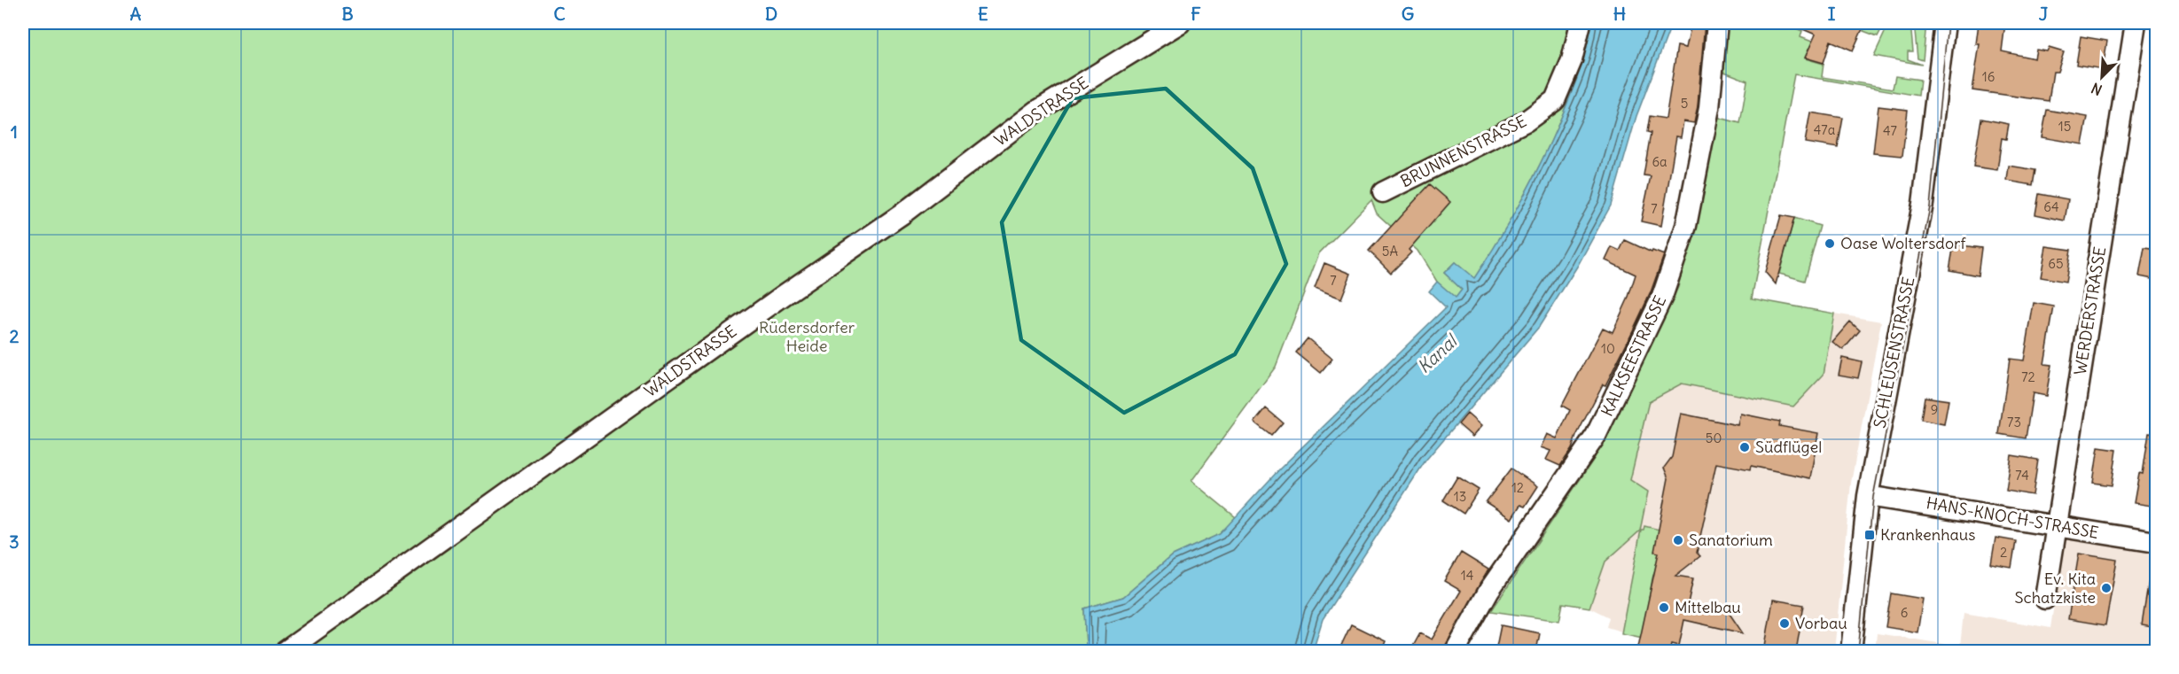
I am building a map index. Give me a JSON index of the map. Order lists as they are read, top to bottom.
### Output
{
  "streets": {
    "street": [
      "WALDSTRASSE",
      "BRUNNENSTRASSE",
      "WERDERSTRASSE",
      "SCHLEUSENSTRASSE",
      "KALKSEESTRASSE",
      "HANS-KNOCH-STRASSE"
    ]
  },
  "crossings": [
    ["WERDERSTRASSE", "HANS-KNOCH-STRASSE"],
    ["SCHLEUSENSTRASSE", "HANS-KNOCH-STRASSE"]
  ],
  "water": ["Kanal"],
  "parks": ["Rüdersdorfer Heide"],
  "places": {
    "other": [
      "Oase Woltersdorf",
      "Südflügel",
      "Sanatorium",
      "Ev. Kita Schatzkiste",
      "Mittelbau",
      "Vorbau"
    ],
    "transit": ["Krankenhaus"]
  },
  "house_numbers": [
    "16",
    "5",
    "15",
    "47a",
    "47",
    "6a",
    "64",
    "7",
    "5A",
    "65",
    "7",
    "10",
    "72",
    "9",
    "73",
    "50",
    "74",
    "12",
    "13",
    "2",
    "14",
    "6"
  ],
  "north": "bottom left",
  "grid": {
    "columns": [
      "A",
      "B",
      "C",
      "D",
      "E",
      "F",
      "G",
      "H",
      "I",
      "J"
    ],
    "rows": ["1", "2", "3"]
  }
}
